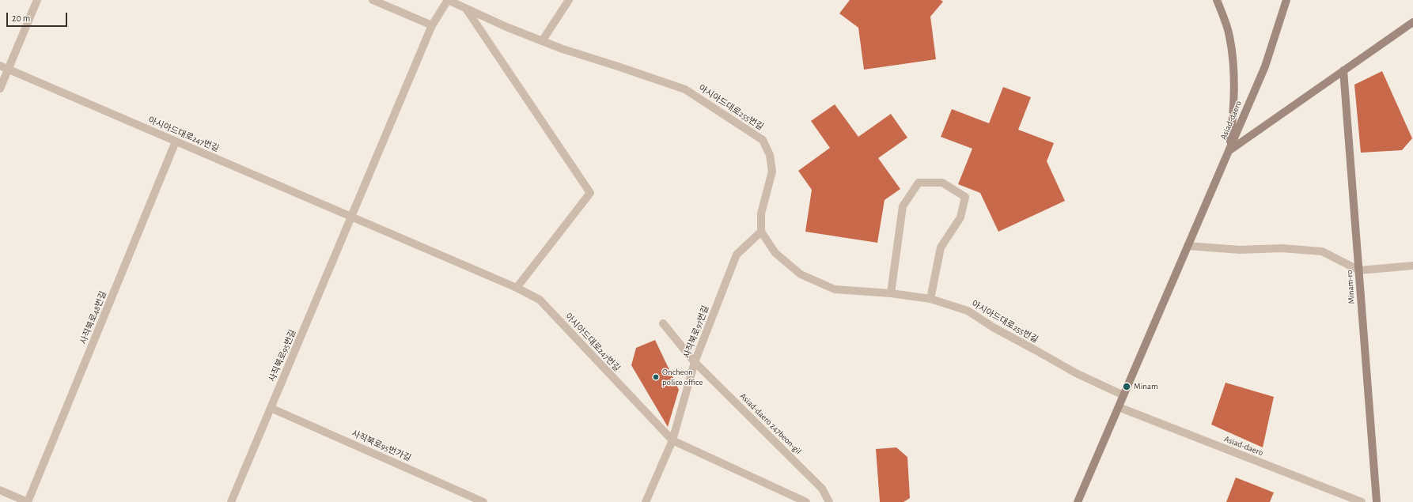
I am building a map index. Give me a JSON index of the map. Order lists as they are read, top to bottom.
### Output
{
  "streets": {
    "main road": ["Asiad-daero", "Minam-ro"],
    "street": [
      "아시아드대로255번길",
      "아시아드대로247번길",
      "사직북로48번길",
      "사직북로97번길",
      "사직북로95번길",
      "Asiad-daero 247beon-gil",
      "사직북로95번가길"
    ]
  },
  "crossings": [
    ["아시아드대로255번길", "Asiad-daero"],
    ["아시아드대로255번길", "사직북로97번길"],
    ["아시아드대로247번길", "사직북로48번길"],
    ["아시아드대로247번길", "사직북로97번길"],
    ["아시아드대로247번길", "사직북로95번길"],
    ["사직북로97번길", "Asiad-daero 247beon-gil"],
    ["사직북로95번길", "사직북로95번가길"]
  ],
  "places": ["Oncheon police office", "Minam"],
  "scale_bar": "20 m"
}
